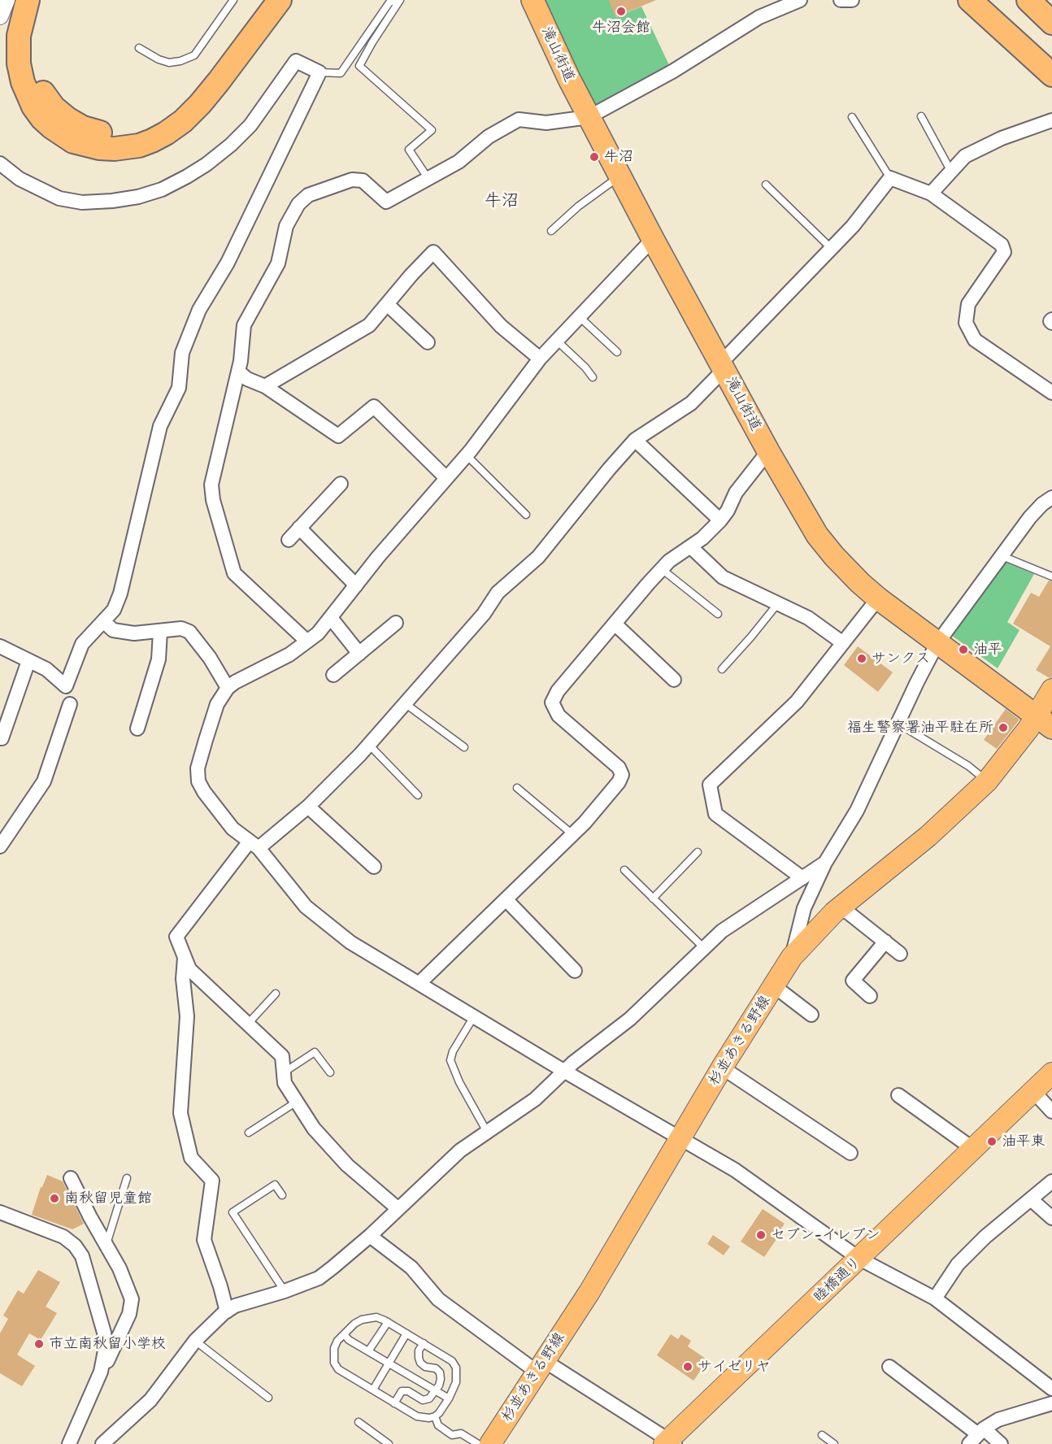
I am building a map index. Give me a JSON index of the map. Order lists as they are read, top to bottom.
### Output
{
  "streets": {
    "highway": ["滝山街道"],
    "main road": ["杉並あきる野線", "睦橋通り"]
  },
  "crossings": [
    ["滝山街道", "杉並あきる野線"]
  ],
  "districts": ["牛沼"],
  "places": [
    "牛沼会館",
    "牛沼",
    "油平",
    "サンクス",
    "福生警察署油平駐在所",
    "油平東",
    "南秋留児童館",
    "セブン-イレブン",
    "市立南秋留小学校",
    "サイゼリヤ"
  ]
}
